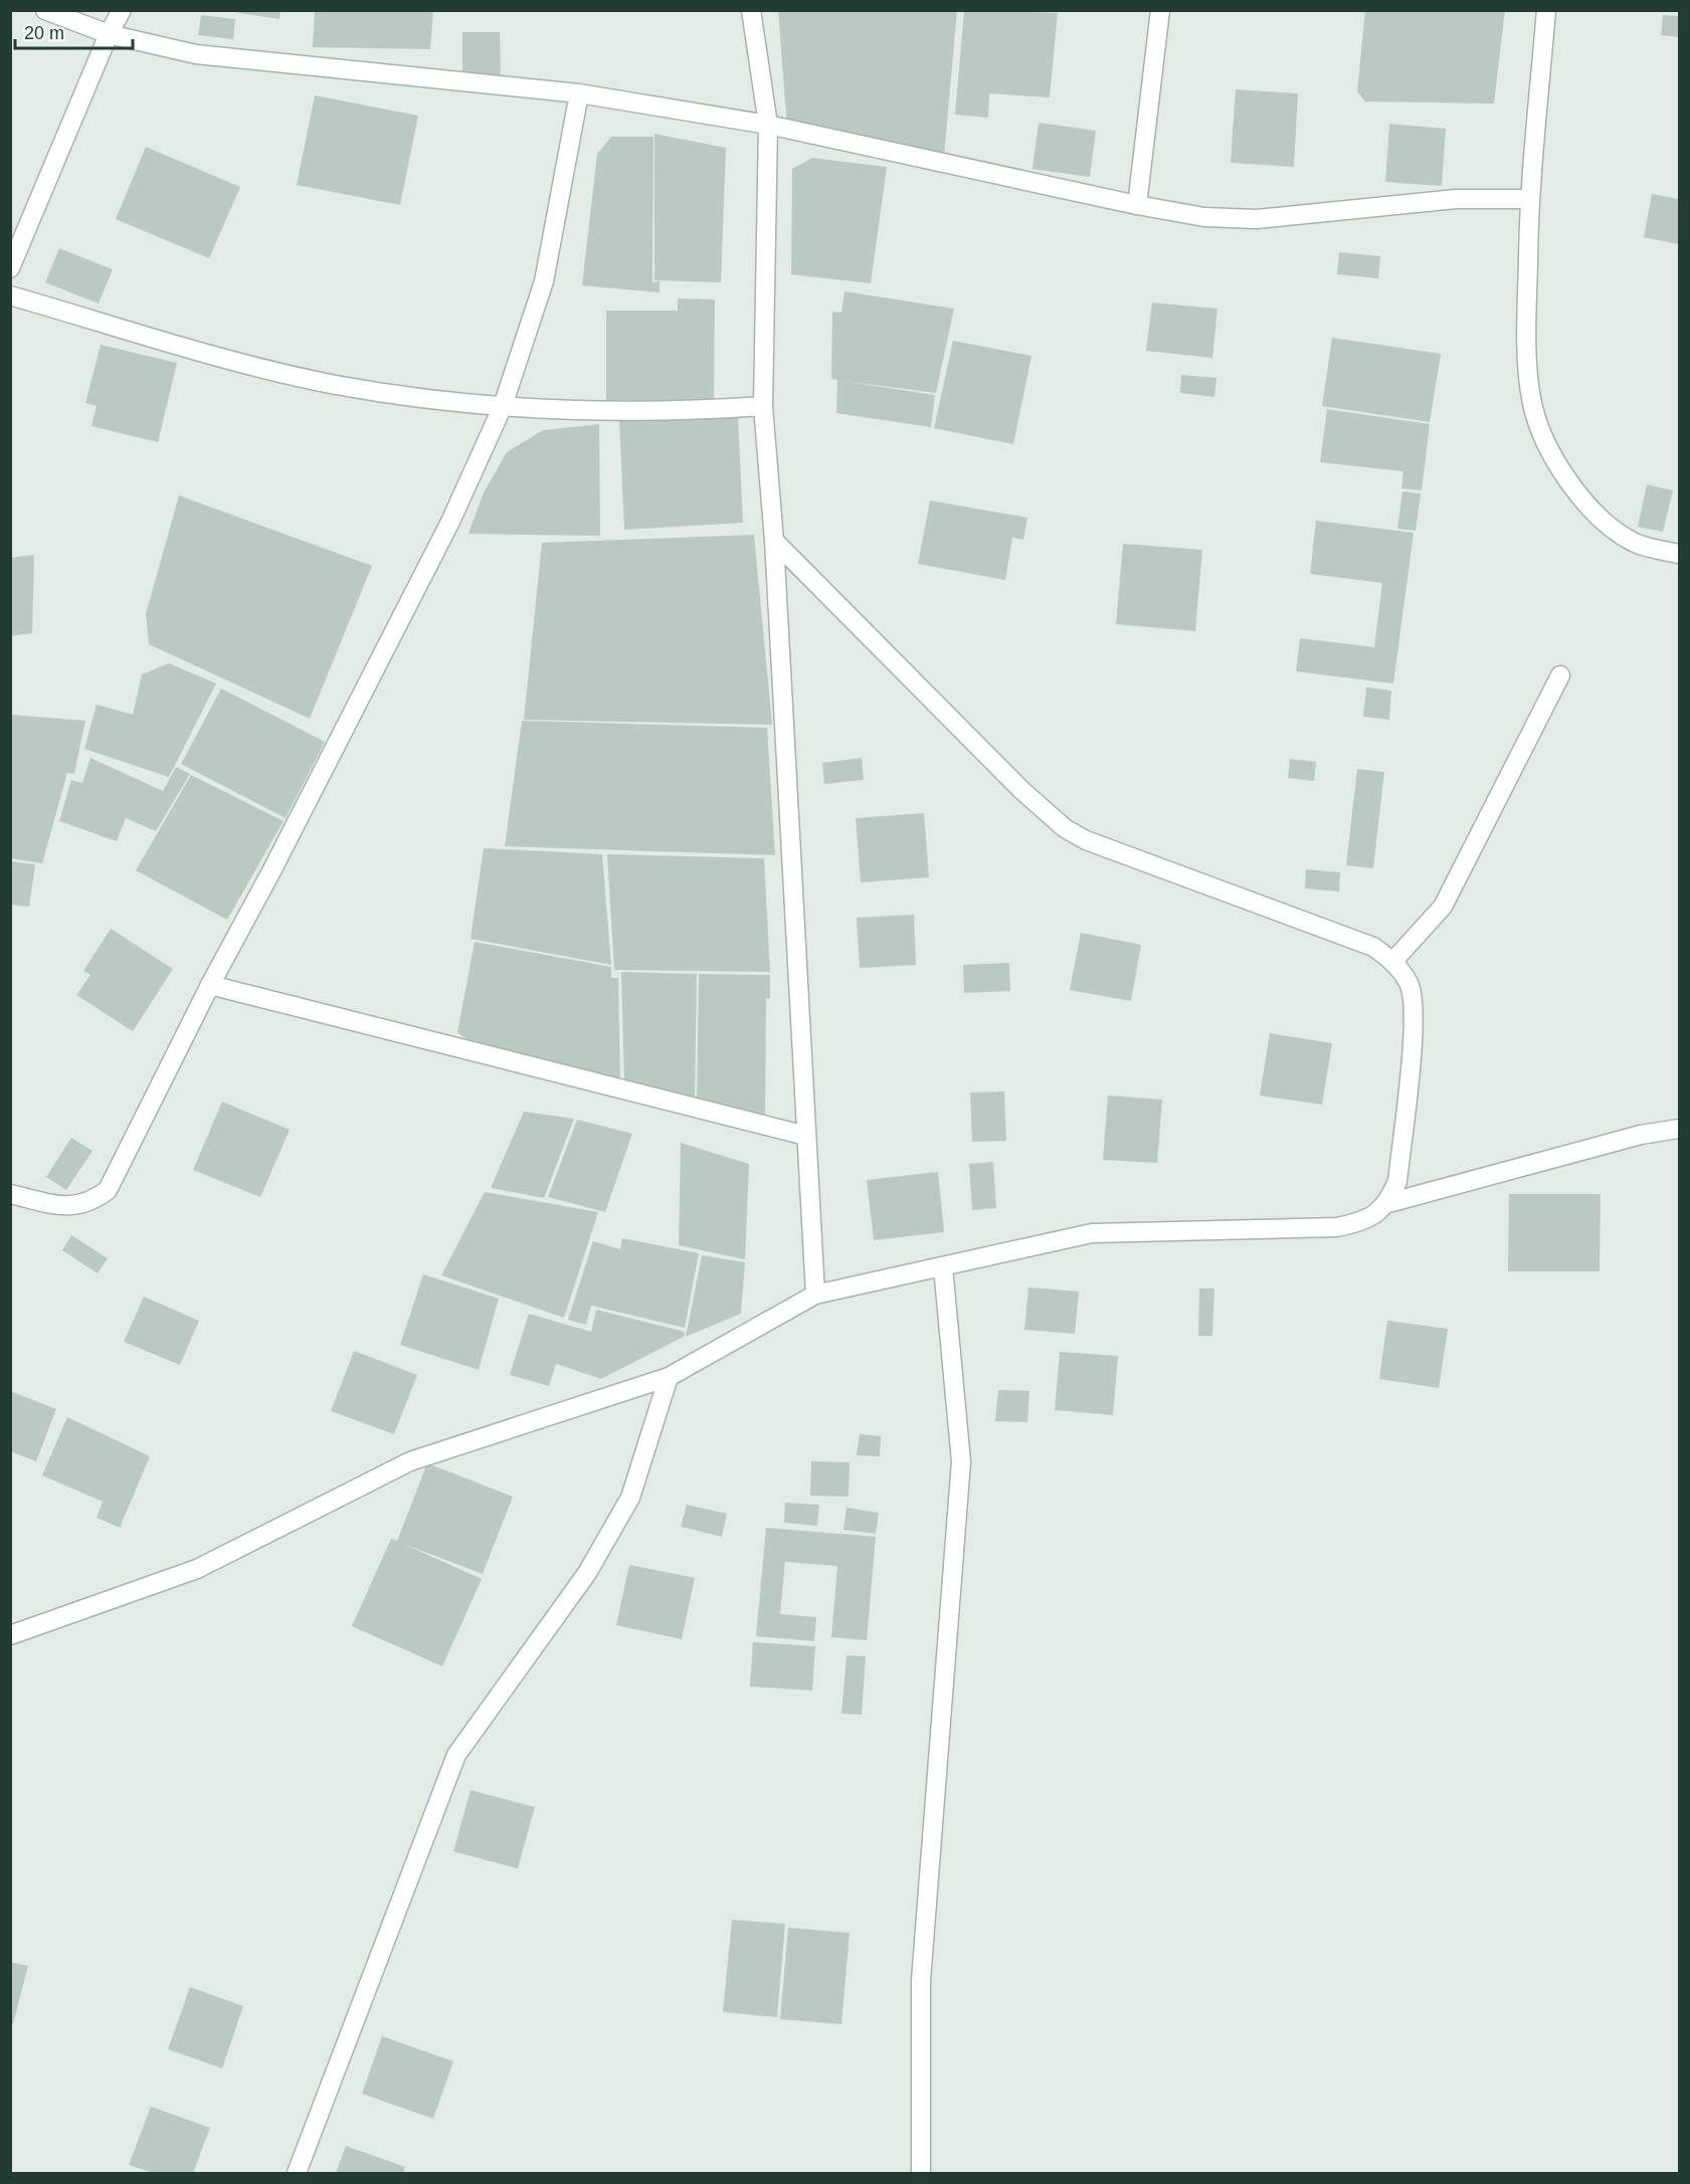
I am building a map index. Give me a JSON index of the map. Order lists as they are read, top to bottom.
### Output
{
  "scale_bar": "20 m"
}
